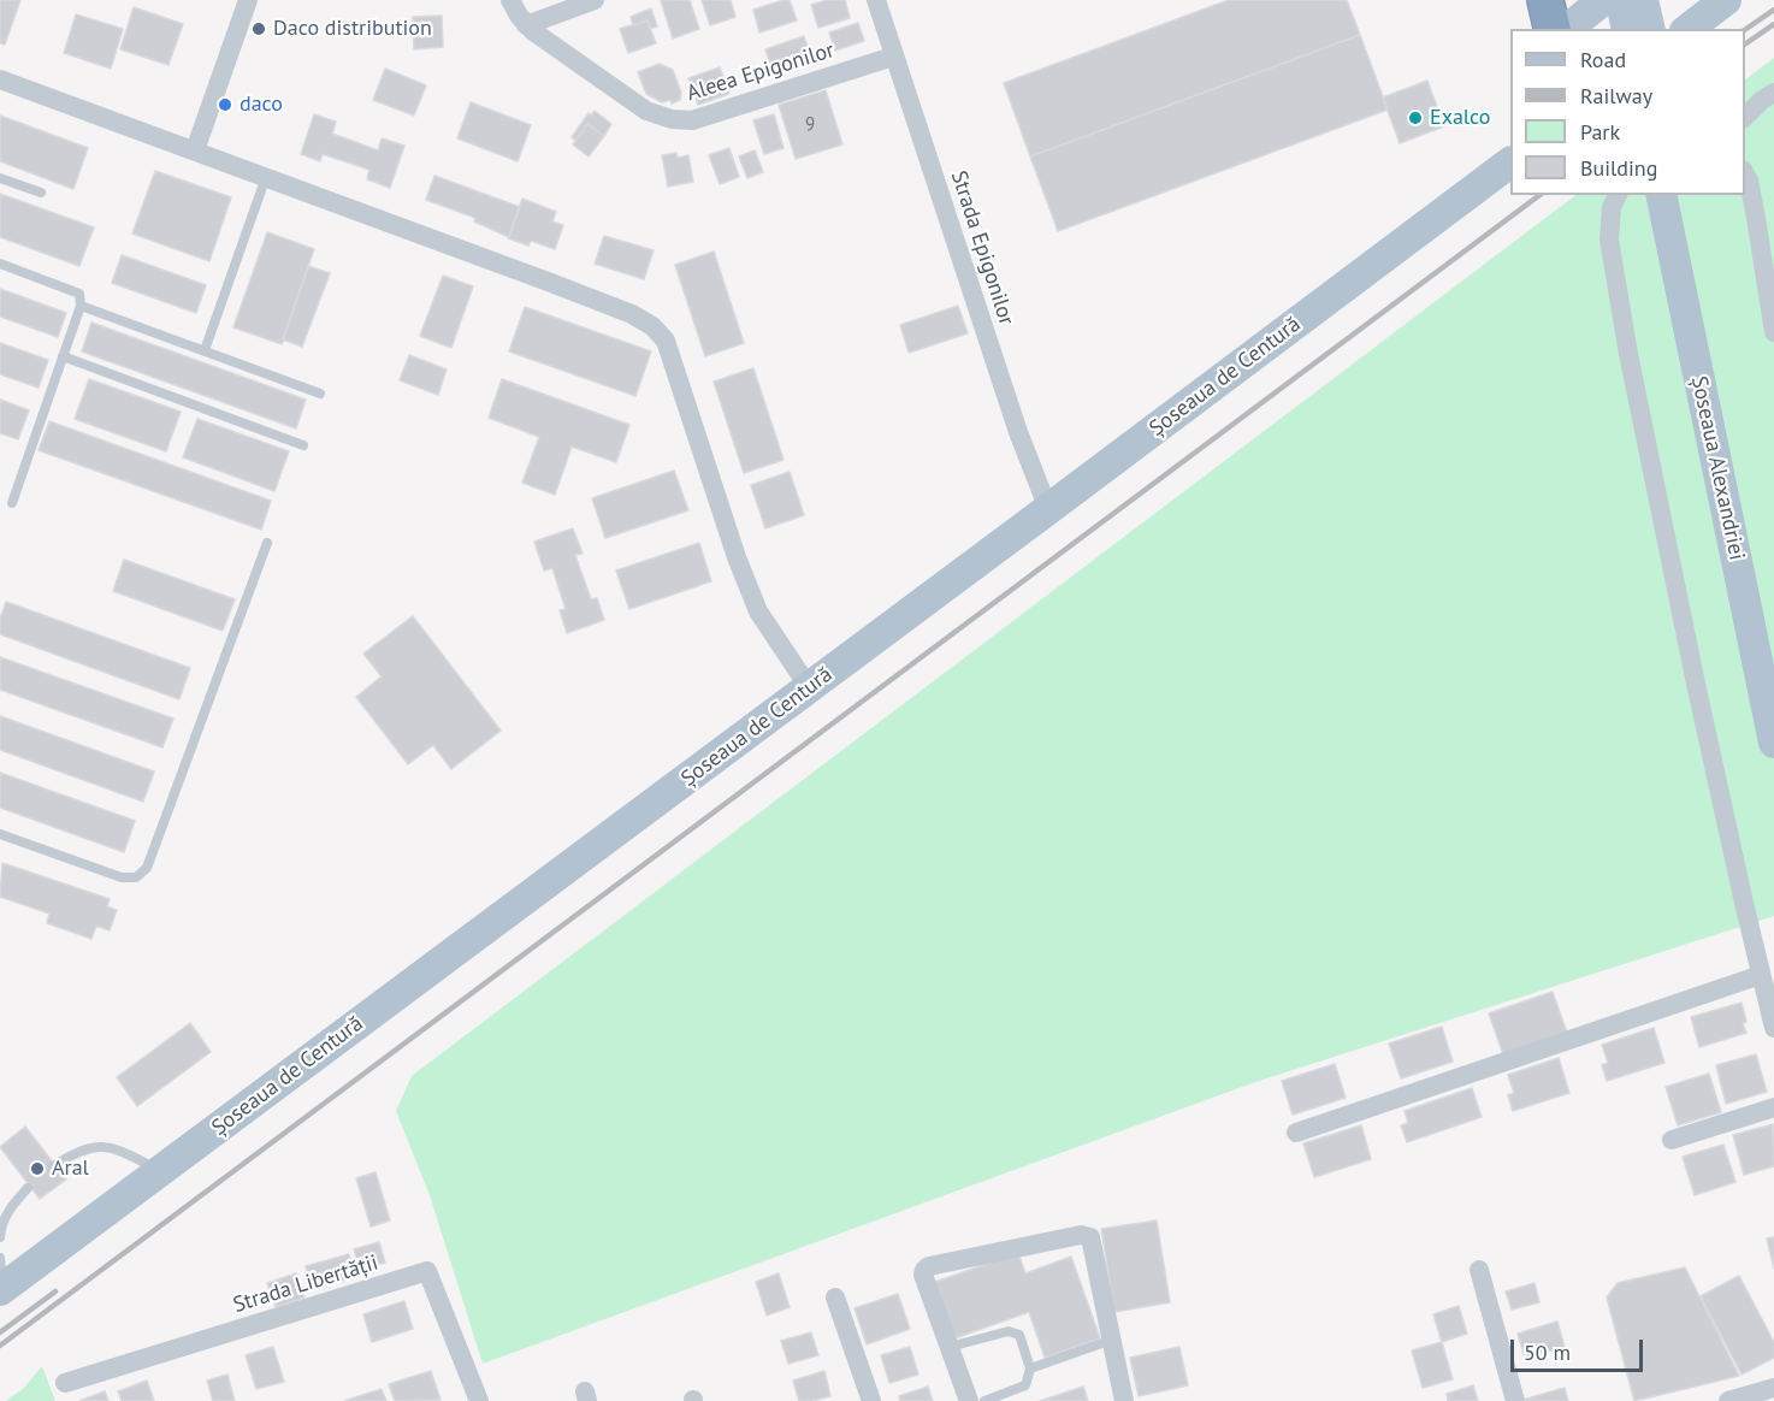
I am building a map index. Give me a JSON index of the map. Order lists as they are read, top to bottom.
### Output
{
  "streets": {
    "main road": ["Șoseaua de Centură", "Șoseaua Alexandriei"],
    "street": ["Aleea Epigonilor", "Strada Epigonilor", "Strada Libertății"]
  },
  "crossings": [
    ["Aleea Epigonilor", "Strada Epigonilor"],
    ["Strada Epigonilor", "Șoseaua de Centură"]
  ],
  "places": [
    "Daco distribution",
    "daco",
    "Exalco",
    "Aral"
  ],
  "house_numbers": ["9"],
  "legend": [
    "Road",
    "Railway",
    "Park",
    "Building"
  ],
  "scale_bar": "50 m"
}
